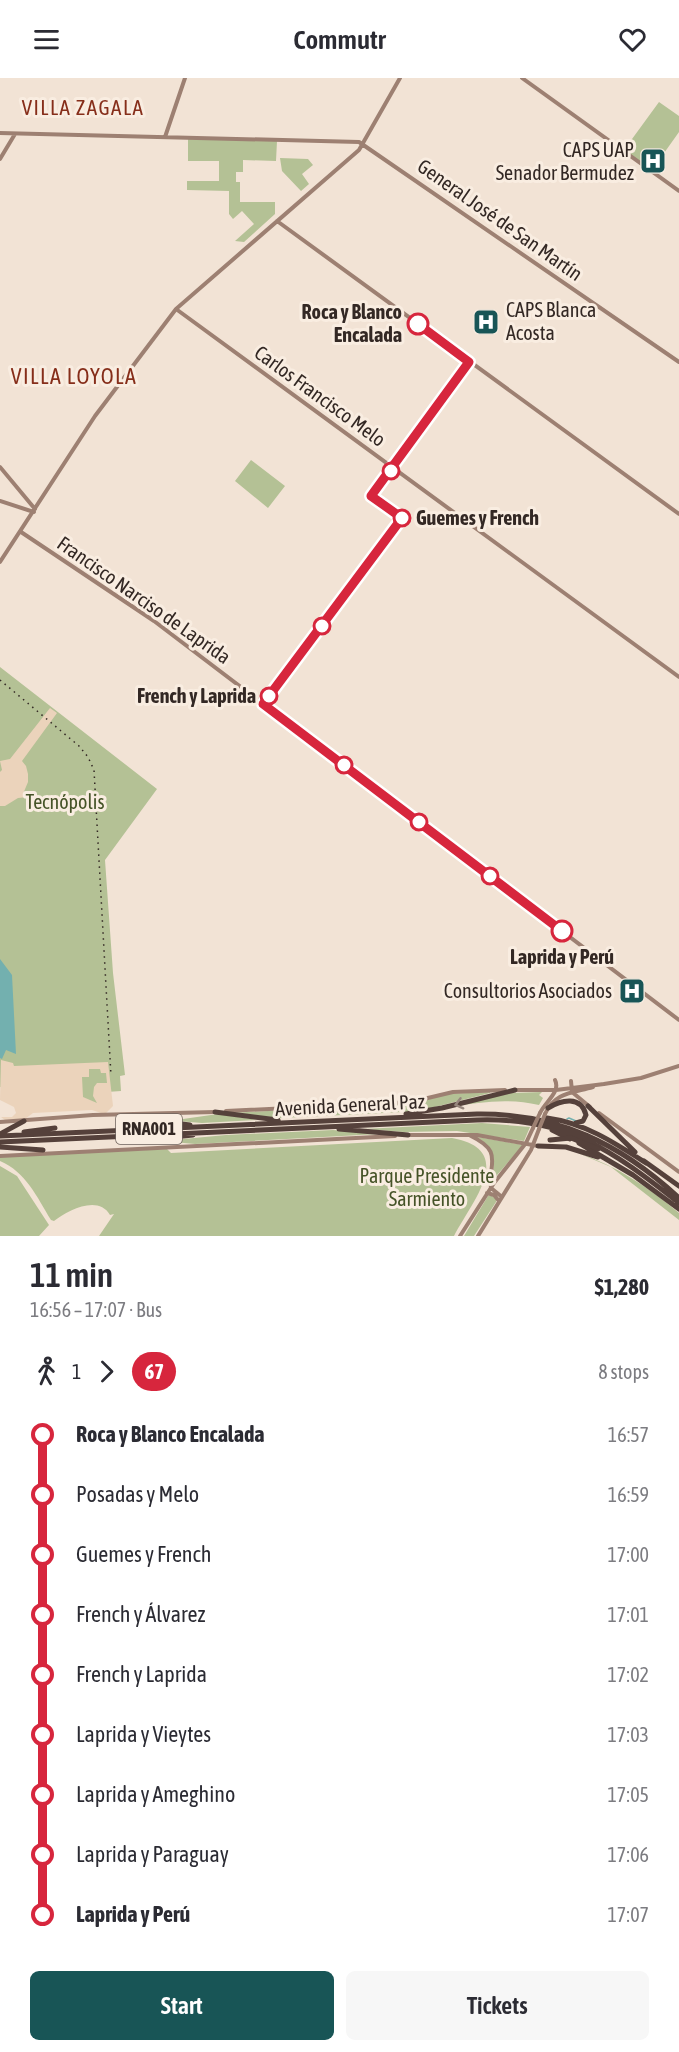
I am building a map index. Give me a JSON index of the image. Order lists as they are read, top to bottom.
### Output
{
  "streets": {
    "highway": ["Avenida General Paz", "RNA001"],
    "street": ["General José de San Martín", "Carlos Francisco Melo", "Francisco Narciso de Laprida"]
  },
  "districts": ["VILLA ZAGALA", "VILLA LOYOLA"],
  "parks": ["Tecnópolis", "Parque Presidente Sarmiento"],
  "places": {
    "hospital": ["CAPS UAP Senador Bermudez", "CAPS Blanca Acosta", "Consultorios Asociados"],
    "other": [
      "Roca y Blanco Encalada",
      "Guemes y French",
      "French y Laprida",
      "Laprida y Perú"
    ]
  },
  "lines": ["bus line 67"],
  "page": {
    "header": "Commutr",
    "heading": ["11 min", "16:56 – 17:07 · Bus", "$1,280"],
    "legs": ["1", "67", "8 stops"],
    "list": [
      {
        "name": "Roca y Blanco Encalada",
        "value": "16:57"
      },
      {
        "name": "Posadas y Melo",
        "value": "16:59"
      },
      {
        "name": "Guemes y French",
        "value": "17:00"
      },
      {
        "name": "French y Álvarez",
        "value": "17:01"
      },
      {
        "name": "French y Laprida",
        "value": "17:02"
      },
      {
        "name": "Laprida y Vieytes",
        "value": "17:03"
      },
      {
        "name": "Laprida y Ameghino",
        "value": "17:05"
      },
      {
        "name": "Laprida y Paraguay",
        "value": "17:06"
      },
      {
        "name": "Laprida y Perú",
        "value": "17:07"
      }
    ],
    "buttons": ["Start", "Tickets"]
  }
}
